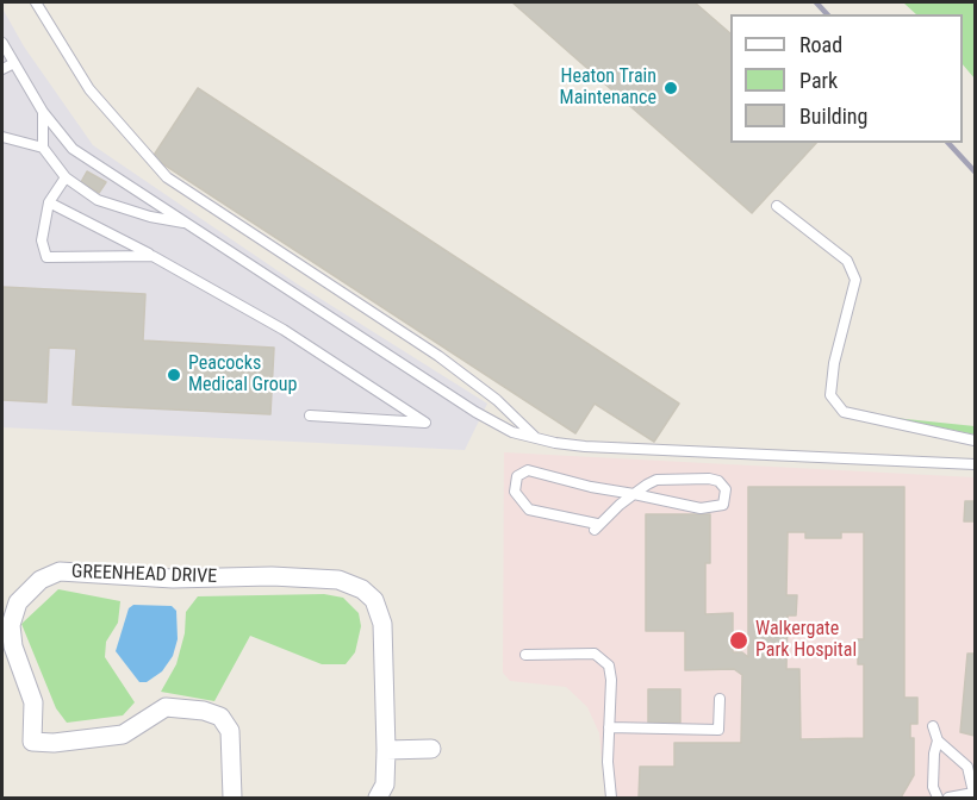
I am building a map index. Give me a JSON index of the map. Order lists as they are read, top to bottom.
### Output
{
  "streets": {
    "street": ["GREENHEAD DRIVE"]
  },
  "places": ["Heaton Train Maintenance", "Peacocks Medical Group", "Walkergate Park Hospital"],
  "legend": ["Road", "Park", "Building"]
}
